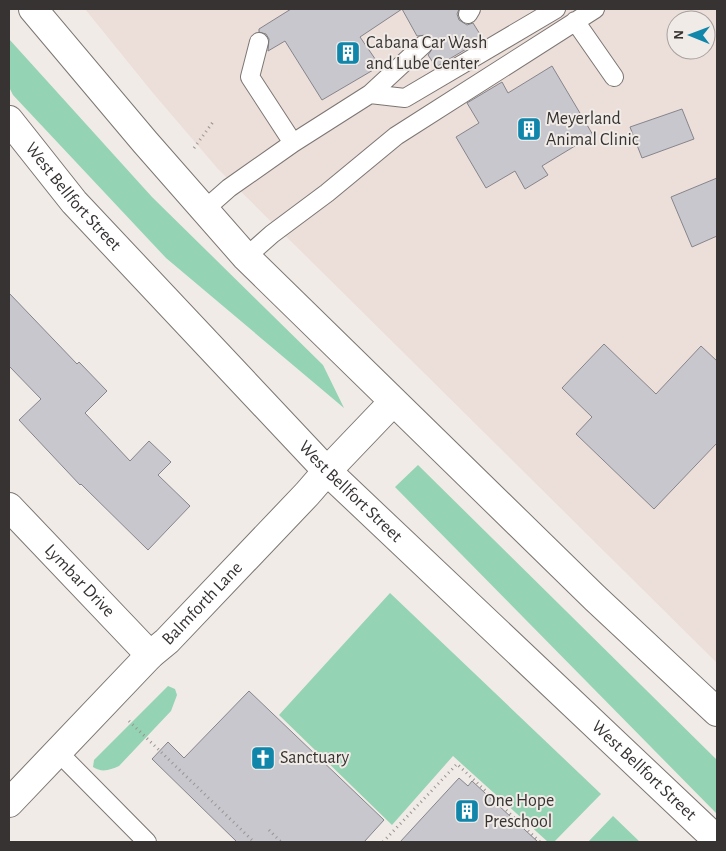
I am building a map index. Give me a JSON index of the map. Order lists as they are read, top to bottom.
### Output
{
  "streets": {
    "main road": ["West Bellfort Street", "Lymbar Drive", "Balmforth Lane"]
  },
  "crossings": [
    ["West Bellfort Street", "Balmforth Lane"],
    ["Lymbar Drive", "Balmforth Lane"]
  ],
  "places": {
    "building": ["Cabana Car Wash and Lube Center", "Meyerland Animal Clinic", "One Hope Preschool"],
    "church": ["Sanctuary"]
  },
  "north": "left"
}
